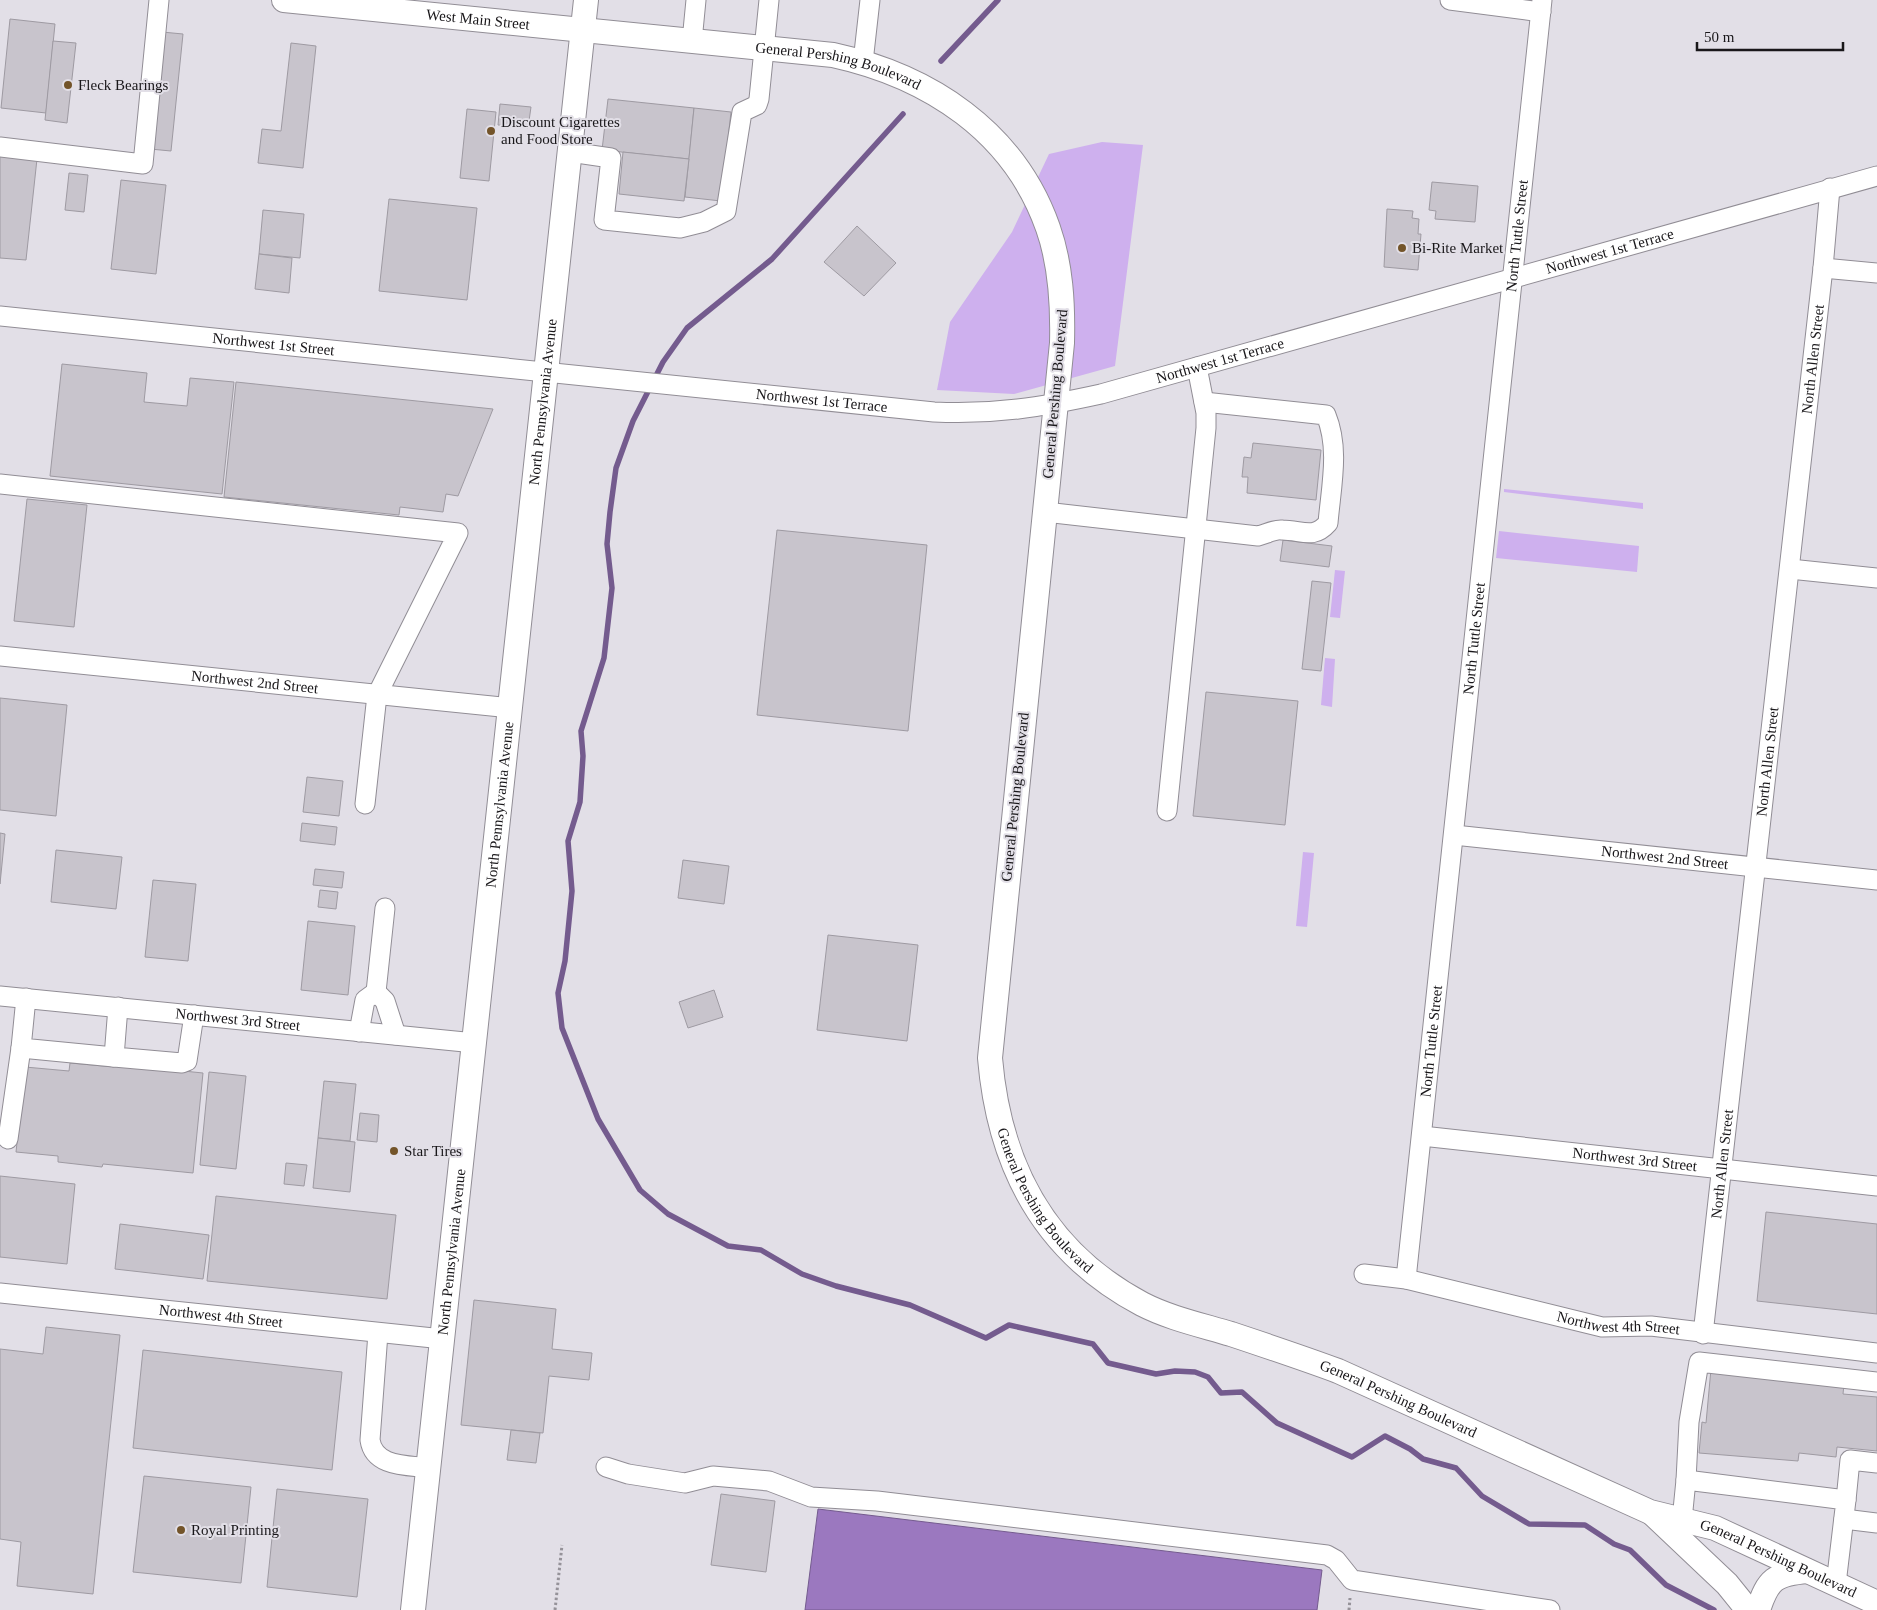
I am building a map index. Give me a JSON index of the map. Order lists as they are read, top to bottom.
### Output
{
  "streets": {
    "main road": ["West Main Street", "General Pershing Boulevard", "North Pennsylvania Avenue"],
    "street": [
      "North Tuttle Street",
      "Northwest 1st Terrace",
      "Northwest 1st Street",
      "North Allen Street",
      "Northwest 2nd Street",
      "Northwest 3rd Street",
      "Northwest 4th Street"
    ]
  },
  "crossings": [
    ["West Main Street", "General Pershing Boulevard"],
    ["West Main Street", "North Pennsylvania Avenue"],
    ["General Pershing Boulevard", "Northwest 1st Terrace"],
    ["General Pershing Boulevard", "North Pennsylvania Avenue"],
    ["North Tuttle Street", "Northwest 1st Terrace"],
    ["North Tuttle Street", "Northwest 2nd Street"],
    ["North Tuttle Street", "Northwest 3rd Street"],
    ["North Tuttle Street", "Northwest 4th Street"],
    ["Northwest 1st Terrace", "Northwest 1st Street"],
    ["Northwest 1st Terrace", "North Allen Street"],
    ["Northwest 1st Terrace", "North Pennsylvania Avenue"],
    ["Northwest 1st Street", "North Pennsylvania Avenue"],
    ["North Allen Street", "Northwest 2nd Street"],
    ["North Allen Street", "Northwest 3rd Street"],
    ["North Allen Street", "Northwest 4th Street"],
    ["North Pennsylvania Avenue", "Northwest 2nd Street"],
    ["North Pennsylvania Avenue", "Northwest 3rd Street"],
    ["North Pennsylvania Avenue", "Northwest 4th Street"]
  ],
  "places": [
    "Fleck Bearings",
    "Discount Cigarettes and Food Store",
    "Bi-Rite Market",
    "Star Tires",
    "Royal Printing"
  ],
  "scale_bar": "50 m"
}
